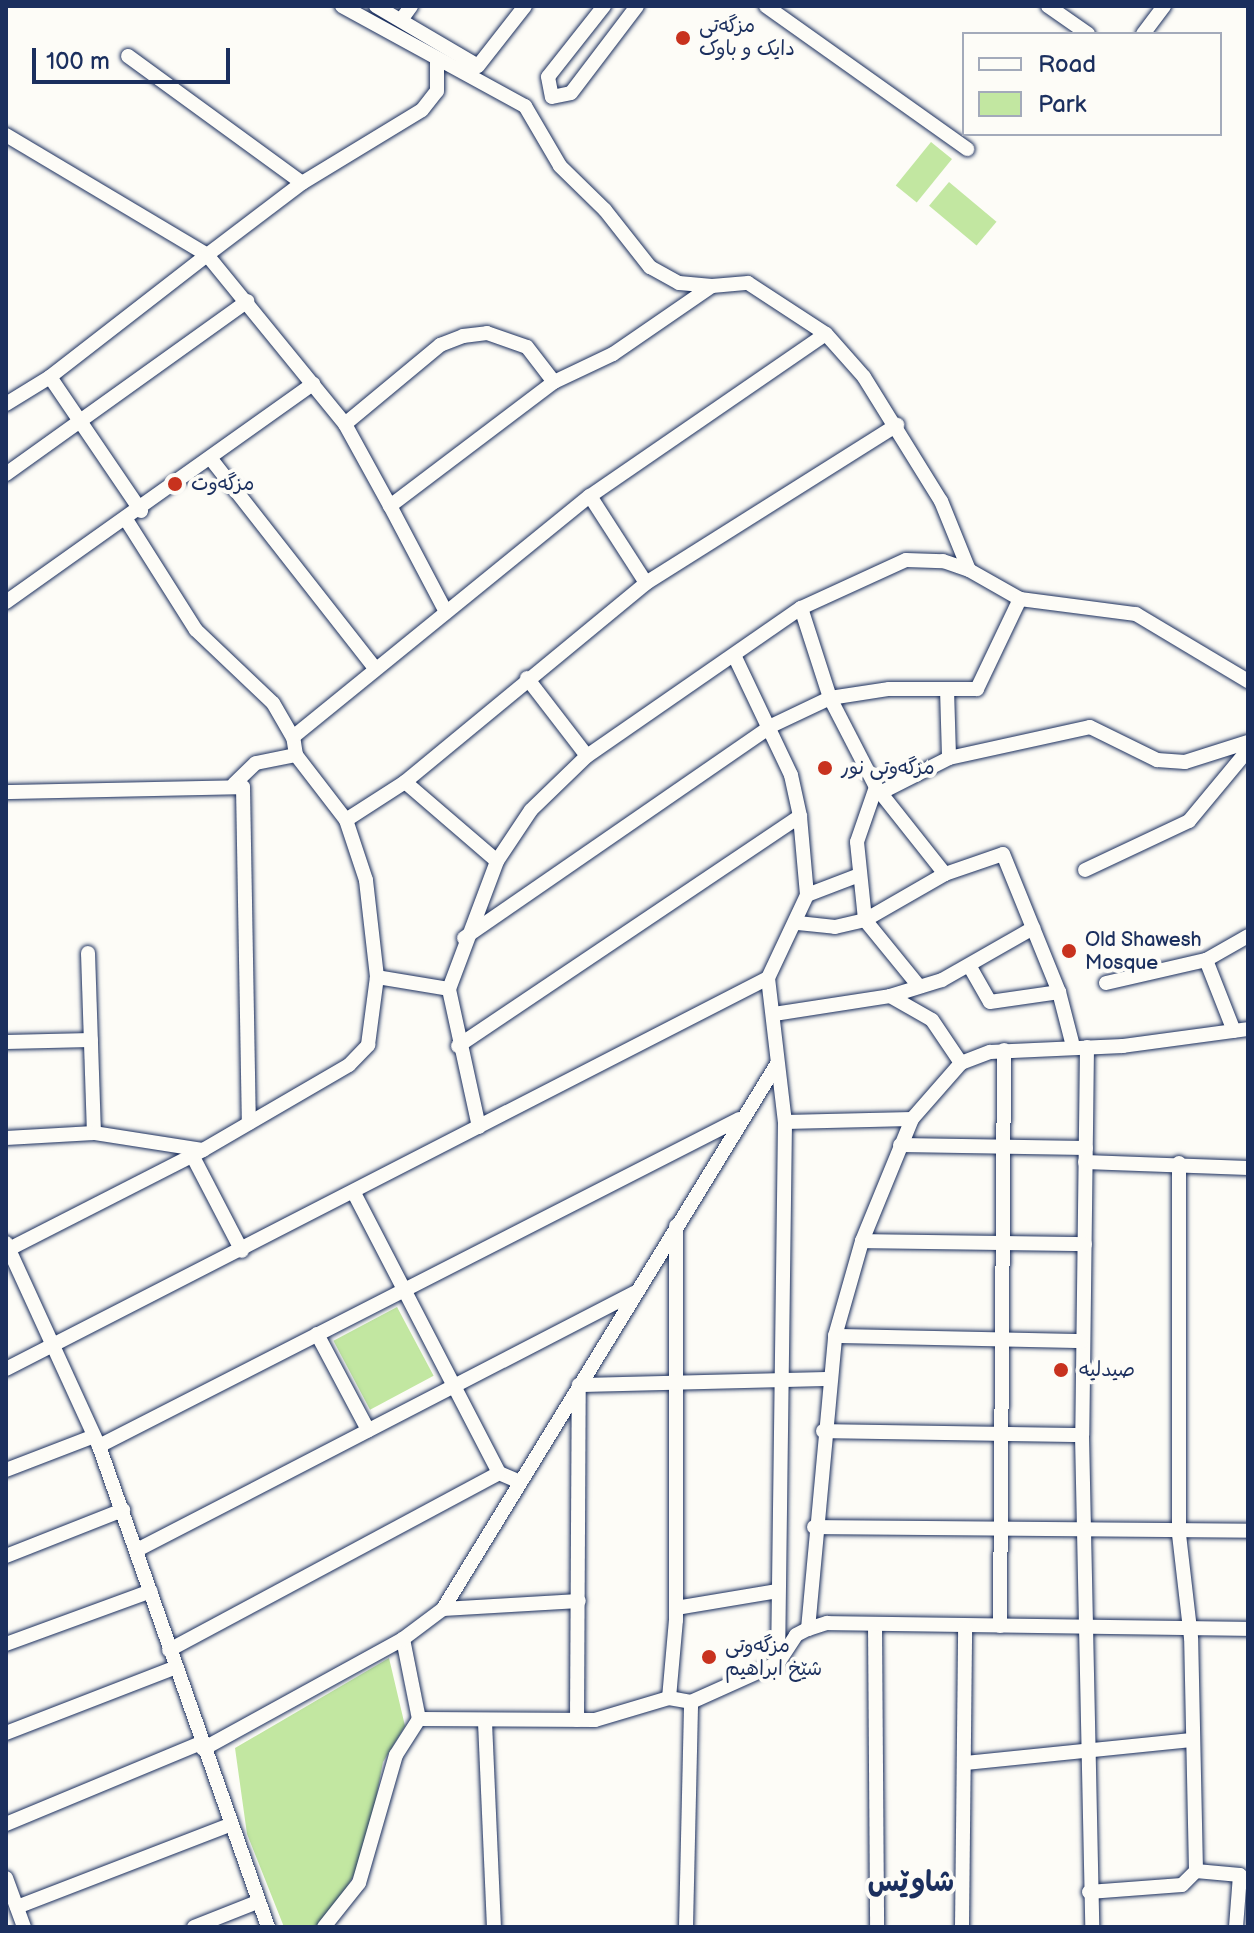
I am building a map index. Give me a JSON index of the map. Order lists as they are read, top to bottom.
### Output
{
  "districts": ["شاوێس"],
  "places": [
    "مزگەتی دایک و باوک",
    "مزگەوت",
    "مزگەوتی نور",
    "Old Shawesh Mosque",
    "صیدلیە",
    "مزگەوتی شێخ ابراهیم"
  ],
  "legend": ["Road", "Park"],
  "scale_bar": "100 m"
}
